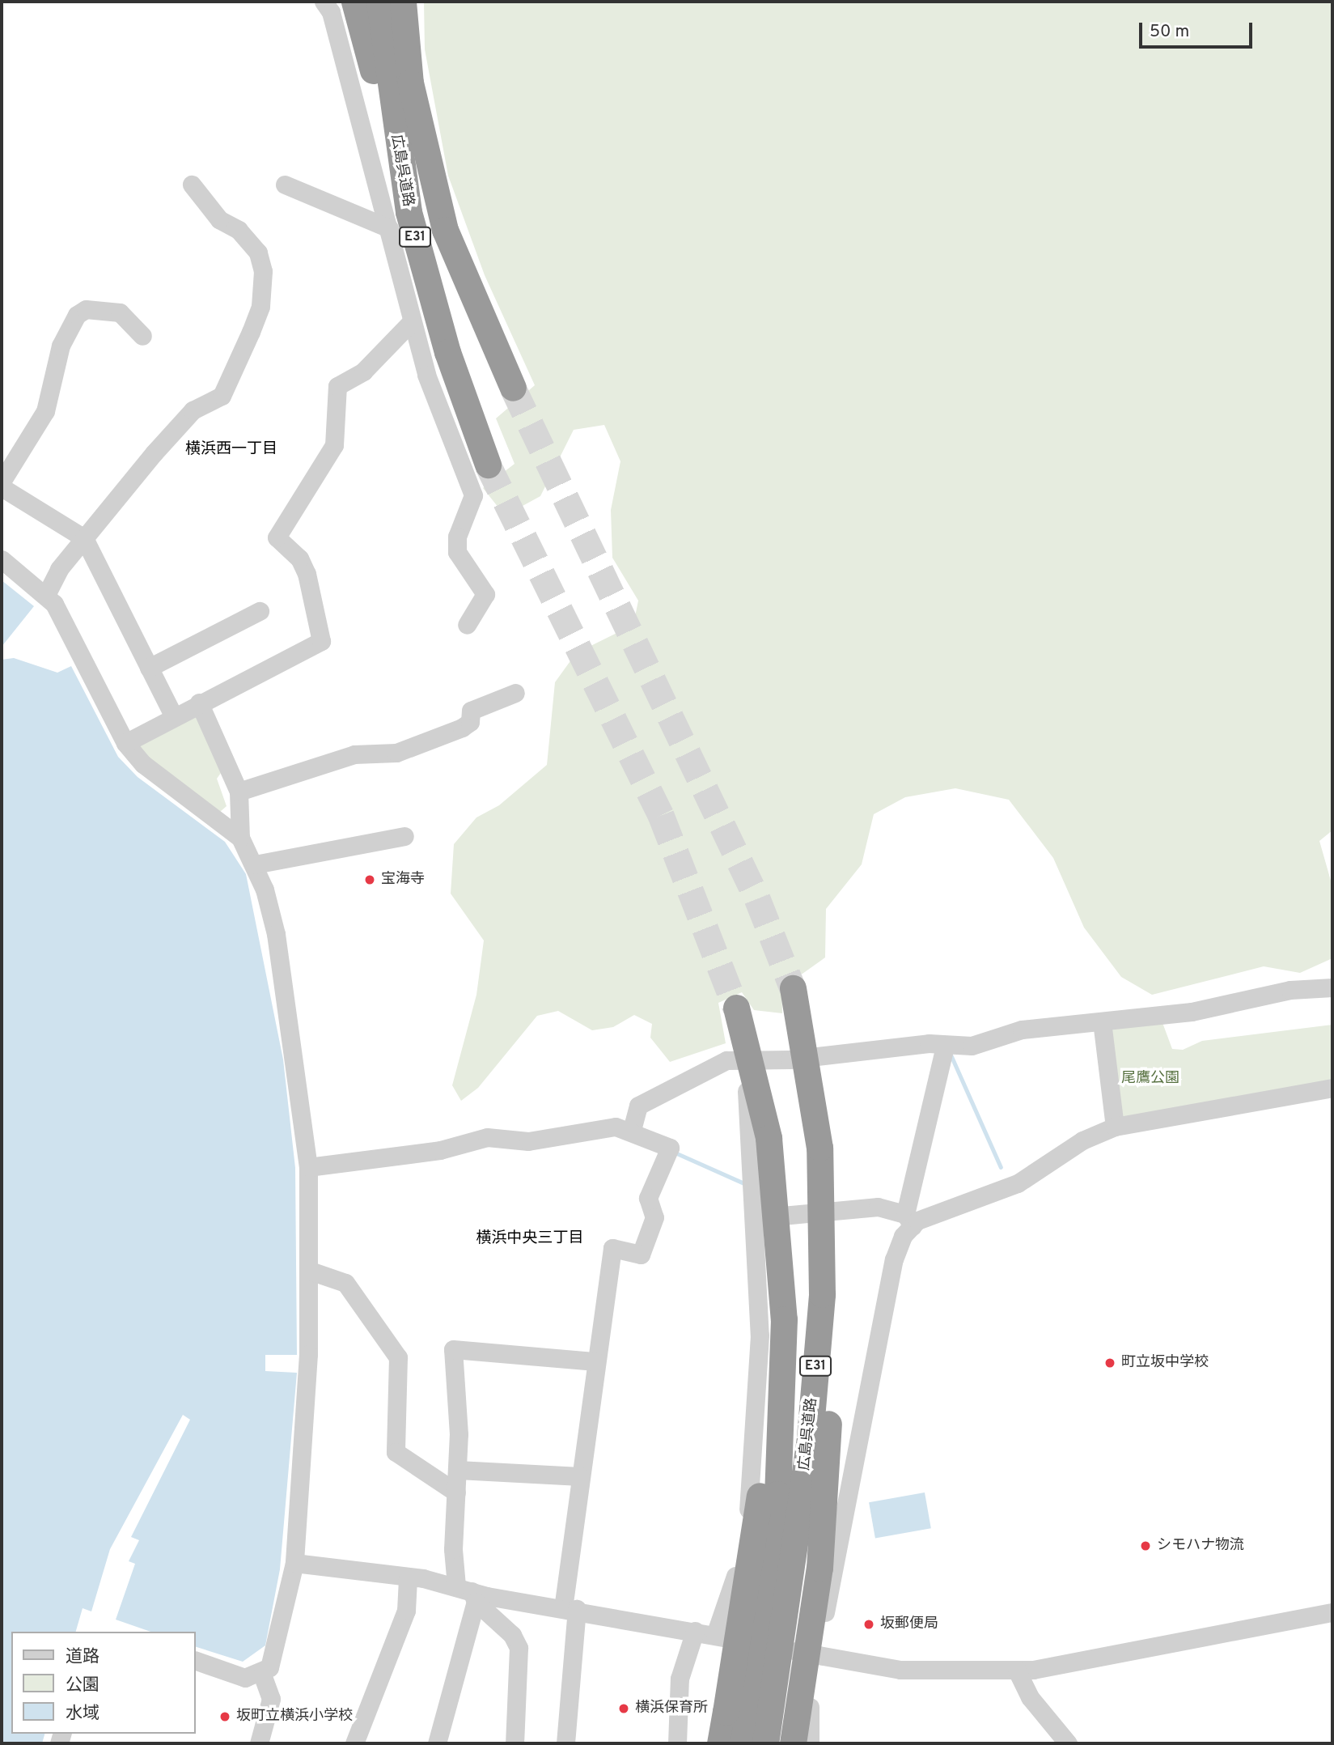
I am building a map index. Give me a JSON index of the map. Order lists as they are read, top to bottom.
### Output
{
  "streets": {
    "highway": ["広島呉道路", "E31"]
  },
  "districts": ["横浜西一丁目", "横浜中央三丁目"],
  "parks": ["尾鷹公園"],
  "places": [
    "宝海寺",
    "町立坂中学校",
    "シモハナ物流",
    "坂郵便局",
    "横浜保育所",
    "坂町立横浜小学校"
  ],
  "legend": ["道路", "公園", "水域"],
  "scale_bar": "50 m"
}
